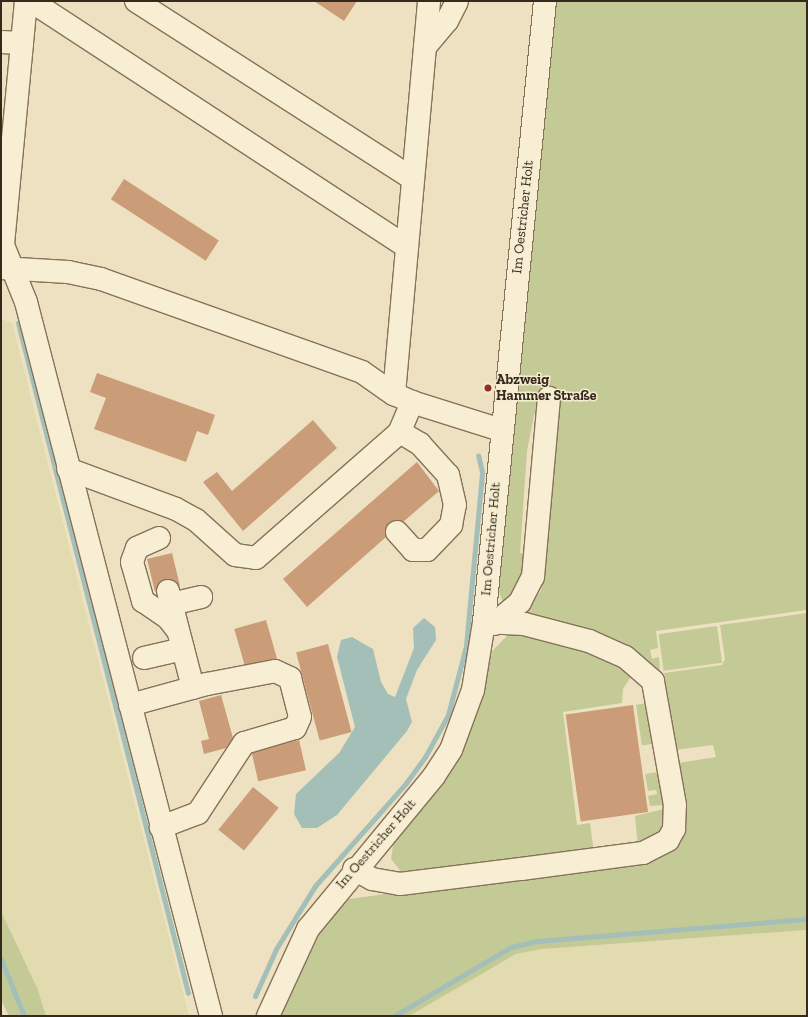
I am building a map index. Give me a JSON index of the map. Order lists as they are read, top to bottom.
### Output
{
  "streets": {
    "street": ["Im Oestricher Holt"]
  },
  "places": ["Abzweig Hammer Straße"]
}
